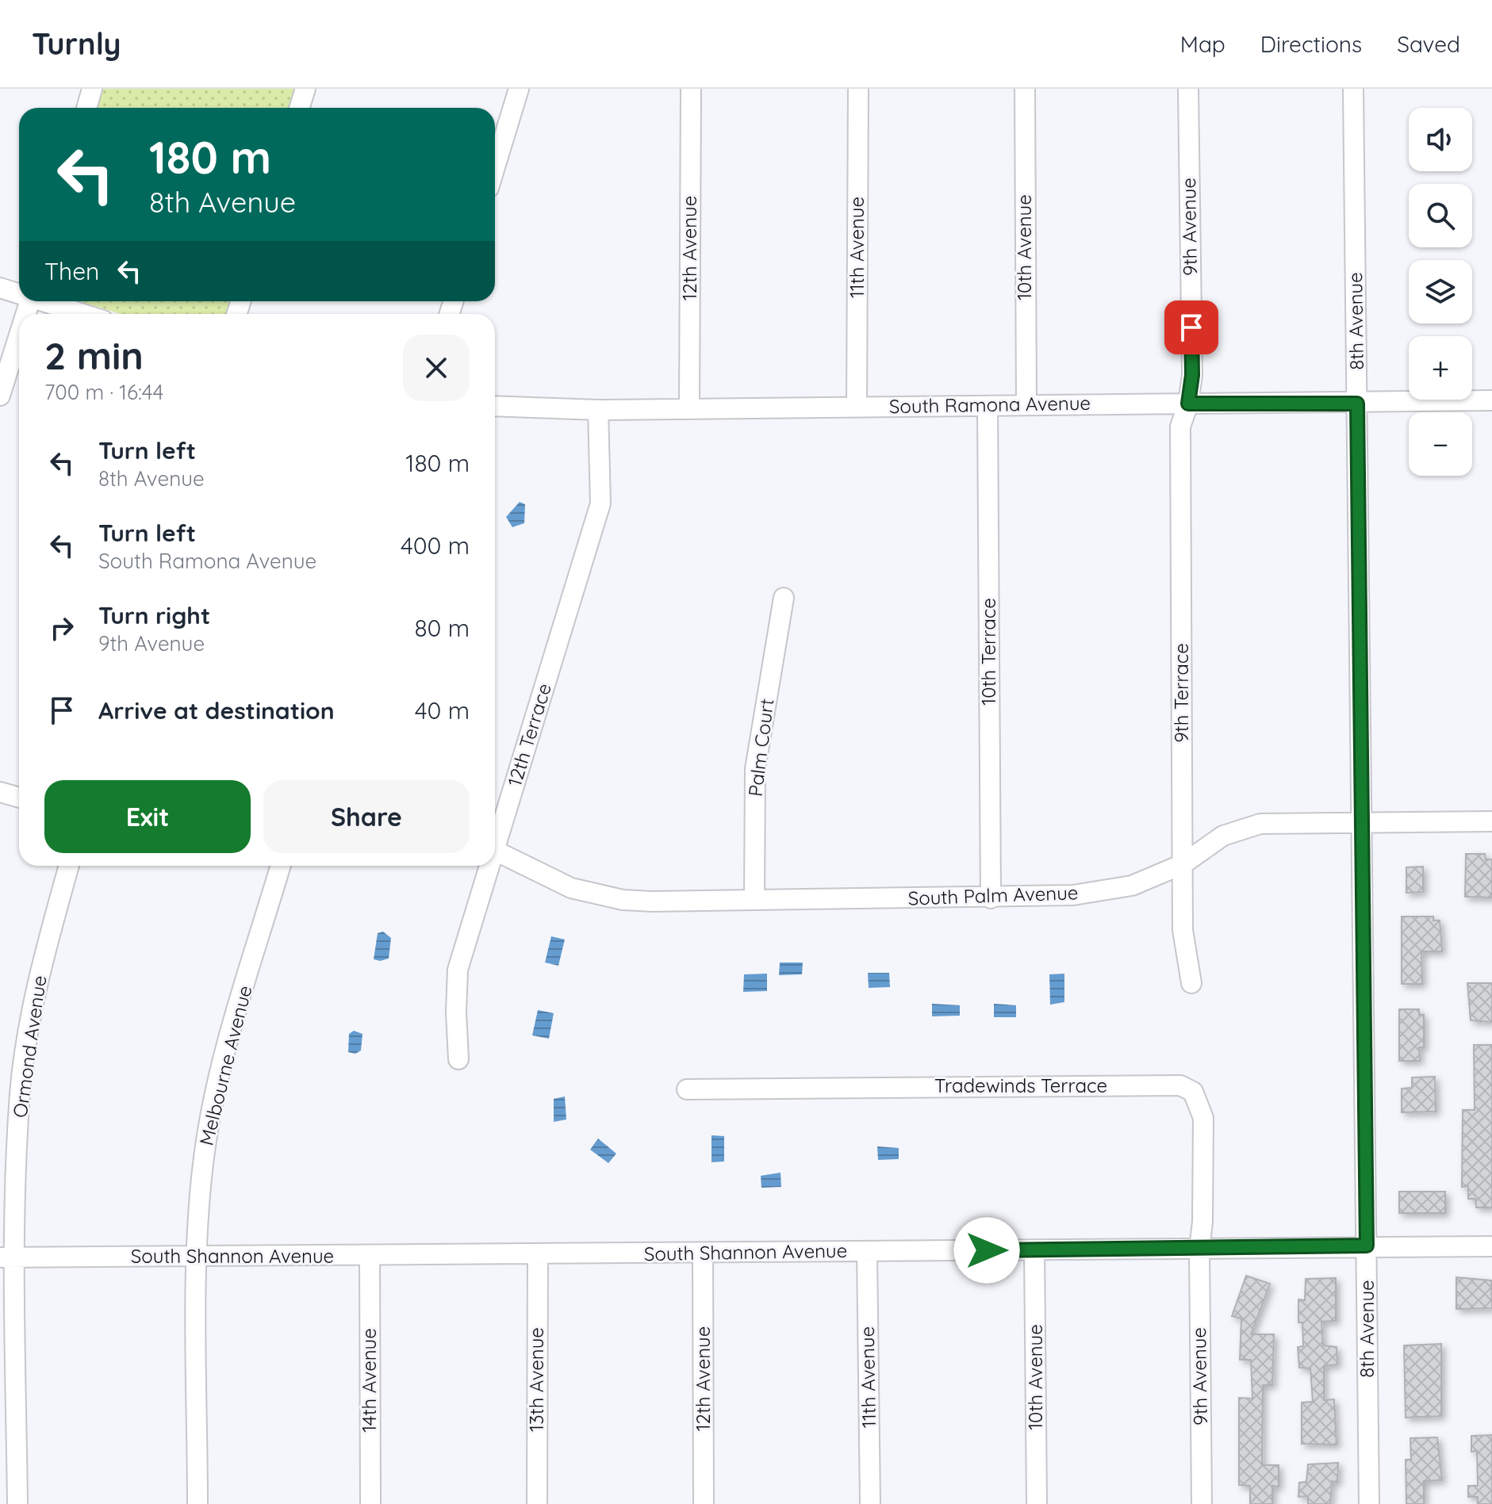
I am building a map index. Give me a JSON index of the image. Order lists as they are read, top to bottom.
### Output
{
  "streets": {
    "street": [
      "9th Avenue",
      "11th Avenue",
      "10th Avenue",
      "12th Avenue",
      "8th Avenue",
      "South Ramona Avenue",
      "10th Terrace",
      "9th Terrace",
      "12th Terrace",
      "Palm Court",
      "South Palm Avenue",
      "Ormond Avenue",
      "Melbourne Avenue",
      "Tradewinds Terrace",
      "South Shannon Avenue",
      "13th Avenue",
      "14th Avenue"
    ]
  },
  "crossings": [
    ["9th Avenue", "South Ramona Avenue"],
    ["9th Avenue", "9th Terrace"],
    ["9th Avenue", "Tradewinds Terrace"],
    ["9th Avenue", "South Shannon Avenue"],
    ["11th Avenue", "South Ramona Avenue"],
    ["11th Avenue", "South Shannon Avenue"],
    ["10th Avenue", "South Ramona Avenue"],
    ["10th Avenue", "South Shannon Avenue"],
    ["12th Avenue", "South Ramona Avenue"],
    ["12th Avenue", "South Shannon Avenue"],
    ["8th Avenue", "South Ramona Avenue"],
    ["8th Avenue", "South Palm Avenue"],
    ["8th Avenue", "South Shannon Avenue"],
    ["South Ramona Avenue", "10th Terrace"],
    ["South Ramona Avenue", "9th Terrace"],
    ["South Ramona Avenue", "12th Terrace"],
    ["10th Terrace", "South Palm Avenue"],
    ["9th Terrace", "South Palm Avenue"],
    ["Palm Court", "South Palm Avenue"],
    ["Ormond Avenue", "South Shannon Avenue"],
    ["Melbourne Avenue", "South Shannon Avenue"],
    ["Tradewinds Terrace", "South Shannon Avenue"],
    ["South Shannon Avenue", "13th Avenue"],
    ["South Shannon Avenue", "14th Avenue"]
  ],
  "page": {
    "header": "Turnly",
    "nav": ["Map", "Directions", "Saved"],
    "map_buttons": ["+", "−"],
    "turn": ["180 m", "8th Avenue"],
    "then": "Then",
    "heading": ["2 min", "700 m · 16:44"],
    "list": [
      {
        "name": "Turn left",
        "note": "8th Avenue",
        "value": "180 m"
      },
      {
        "name": "Turn left",
        "note": "South Ramona Avenue",
        "value": "400 m"
      },
      {
        "name": "Turn right",
        "note": "9th Avenue",
        "value": "80 m"
      },
      {
        "name": "Arrive at destination",
        "value": "40 m"
      }
    ],
    "buttons": ["Exit", "Share"]
  }
}
